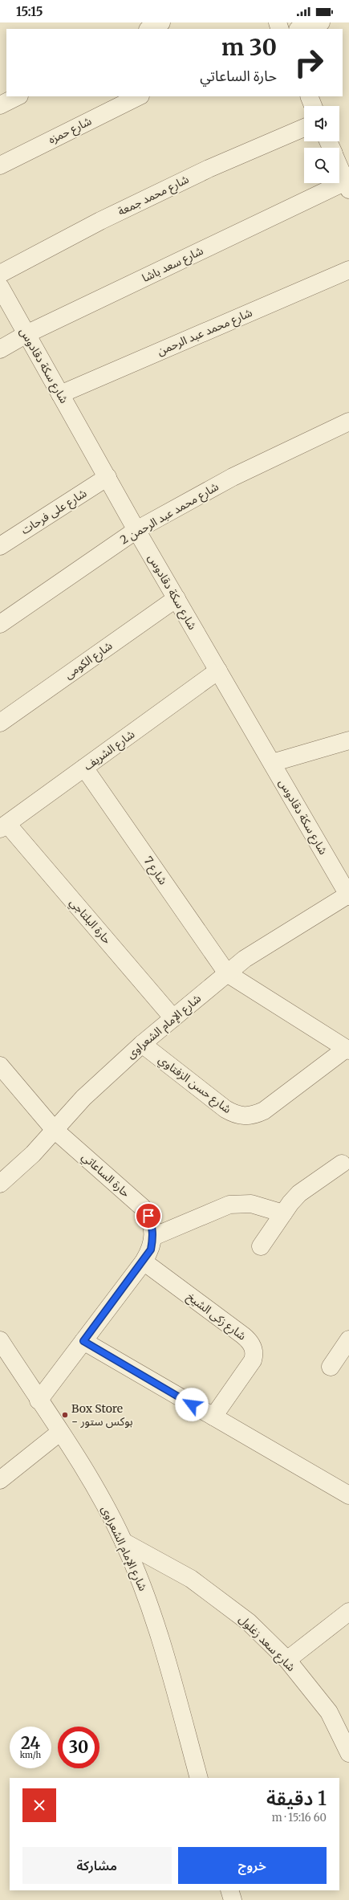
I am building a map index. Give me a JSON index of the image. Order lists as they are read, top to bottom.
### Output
{
  "streets": {
    "street": [
      "شارع حمزه",
      "شارع محمد جمعة",
      "شارع سعد باشا",
      "شارع محمد عبد الرحمن",
      "شارع سكة دقادوس",
      "شارع على فرحات",
      "شارع محمد عبد الرحمن 2",
      "شارع الكومى",
      "شارع الشريف",
      "شارع 7",
      "حارة البلتاجي",
      "شارع الإمام الشعراوى",
      "شارع حسن الزفتاوي",
      "حارة الساعاتي",
      "شارع زكى الشيخ",
      "شارع سعد زغلول"
    ]
  },
  "crossings": [
    ["شارع سعد باشا", "شارع سكة دقادوس"],
    ["شارع محمد عبد الرحمن", "شارع سكة دقادوس"],
    ["شارع سكة دقادوس", "شارع على فرحات"],
    ["شارع سكة دقادوس", "شارع محمد عبد الرحمن 2"],
    ["شارع سكة دقادوس", "شارع الكومى"],
    ["شارع سكة دقادوس", "شارع الشريف"],
    ["شارع سكة دقادوس", "شارع الإمام الشعراوى"],
    ["شارع الشريف", "شارع 7"],
    ["شارع الشريف", "حارة البلتاجي"],
    ["شارع 7", "شارع الإمام الشعراوى"],
    ["حارة البلتاجي", "شارع الإمام الشعراوى"],
    ["شارع الإمام الشعراوى", "شارع حسن الزفتاوي"],
    ["شارع الإمام الشعراوى", "حارة الساعاتي"],
    ["شارع الإمام الشعراوى", "شارع سعد زغلول"],
    ["حارة الساعاتي", "شارع زكى الشيخ"]
  ],
  "places": ["Box Store - بوكس ستور"],
  "page": {
    "status": "15:15",
    "turn": ["30 m", "حارة الساعاتي"],
    "speed": "24 km/h",
    "limit": "30",
    "heading": ["1 دقيقة", "60 m · 15:16"],
    "buttons": ["خروج", "مشاركة"]
  }
}
